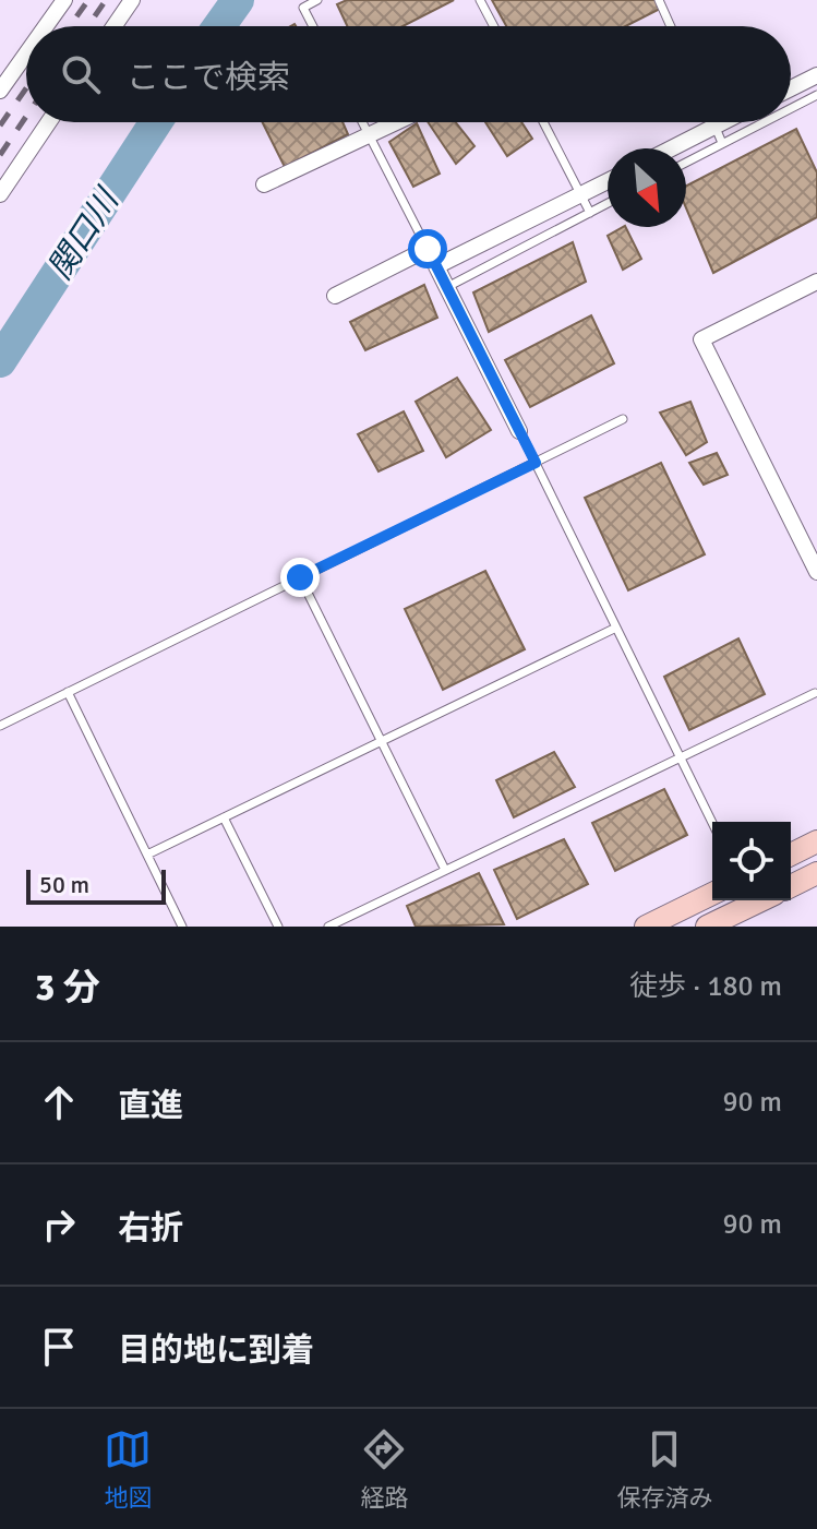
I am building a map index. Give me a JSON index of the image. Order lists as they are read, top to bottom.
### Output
{
  "water": ["関口川"],
  "scale_bar": "50 m",
  "north": "bottom right",
  "page": {
    "search": "ここで検索",
    "scale": "50 m",
    "heading": ["3 分", "徒歩 · 180 m"],
    "list": [
      ["直進", "90 m"],
      ["右折", "90 m"],
      "目的地に到着"
    ],
    "nav": ["地図", "経路", "保存済み"]
  }
}
